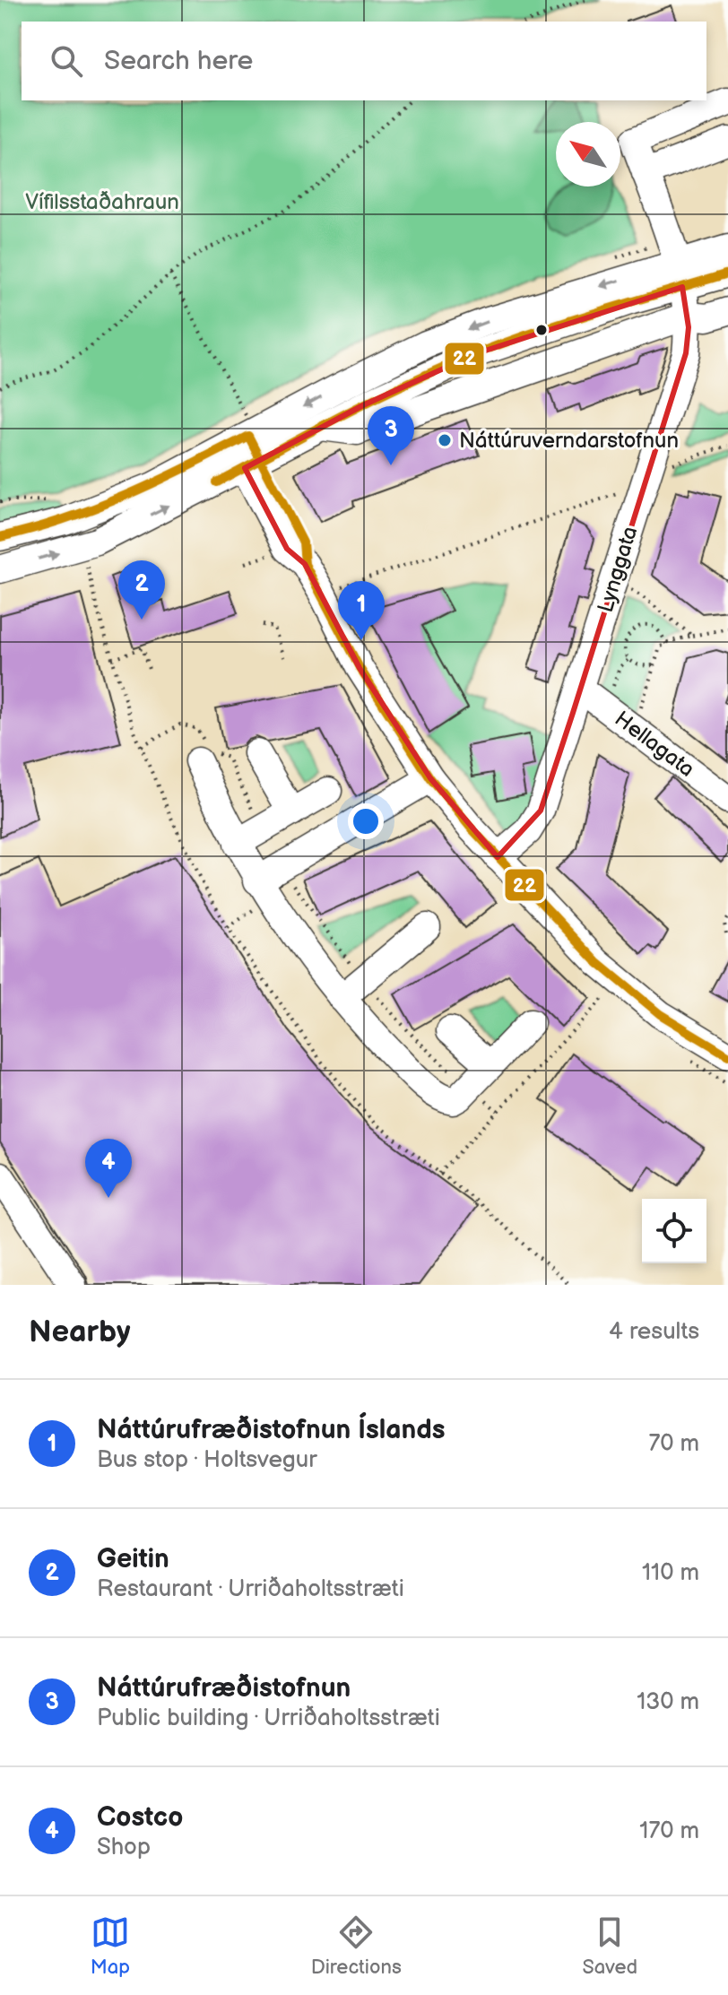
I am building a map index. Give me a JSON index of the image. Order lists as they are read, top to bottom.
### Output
{
  "streets": {
    "street": ["Lynggata", "Hellagata"]
  },
  "crossings": [
    ["Lynggata", "Hellagata"]
  ],
  "parks": ["Vífilsstaðahraun"],
  "places": ["Náttúruverndarstofnun"],
  "lines": ["transit line 22"],
  "north": "top left",
  "page": {
    "search": "Search here",
    "pins": [
      "3",
      "2",
      "1",
      "4"
    ],
    "heading": ["Nearby", "4 results"],
    "list": [
      {
        "mark": "1",
        "name": "Náttúrufræðistofnun Íslands",
        "note": "Bus stop · Holtsvegur",
        "value": "70 m"
      },
      {
        "mark": "2",
        "name": "Geitin",
        "note": "Restaurant · Urriðaholtsstræti",
        "value": "110 m"
      },
      {
        "mark": "3",
        "name": "Náttúrufræðistofnun",
        "note": "Public building · Urriðaholtsstræti",
        "value": "130 m"
      },
      {
        "mark": "4",
        "name": "Costco",
        "note": "Shop",
        "value": "170 m"
      }
    ],
    "nav": ["Map", "Directions", "Saved"]
  }
}
